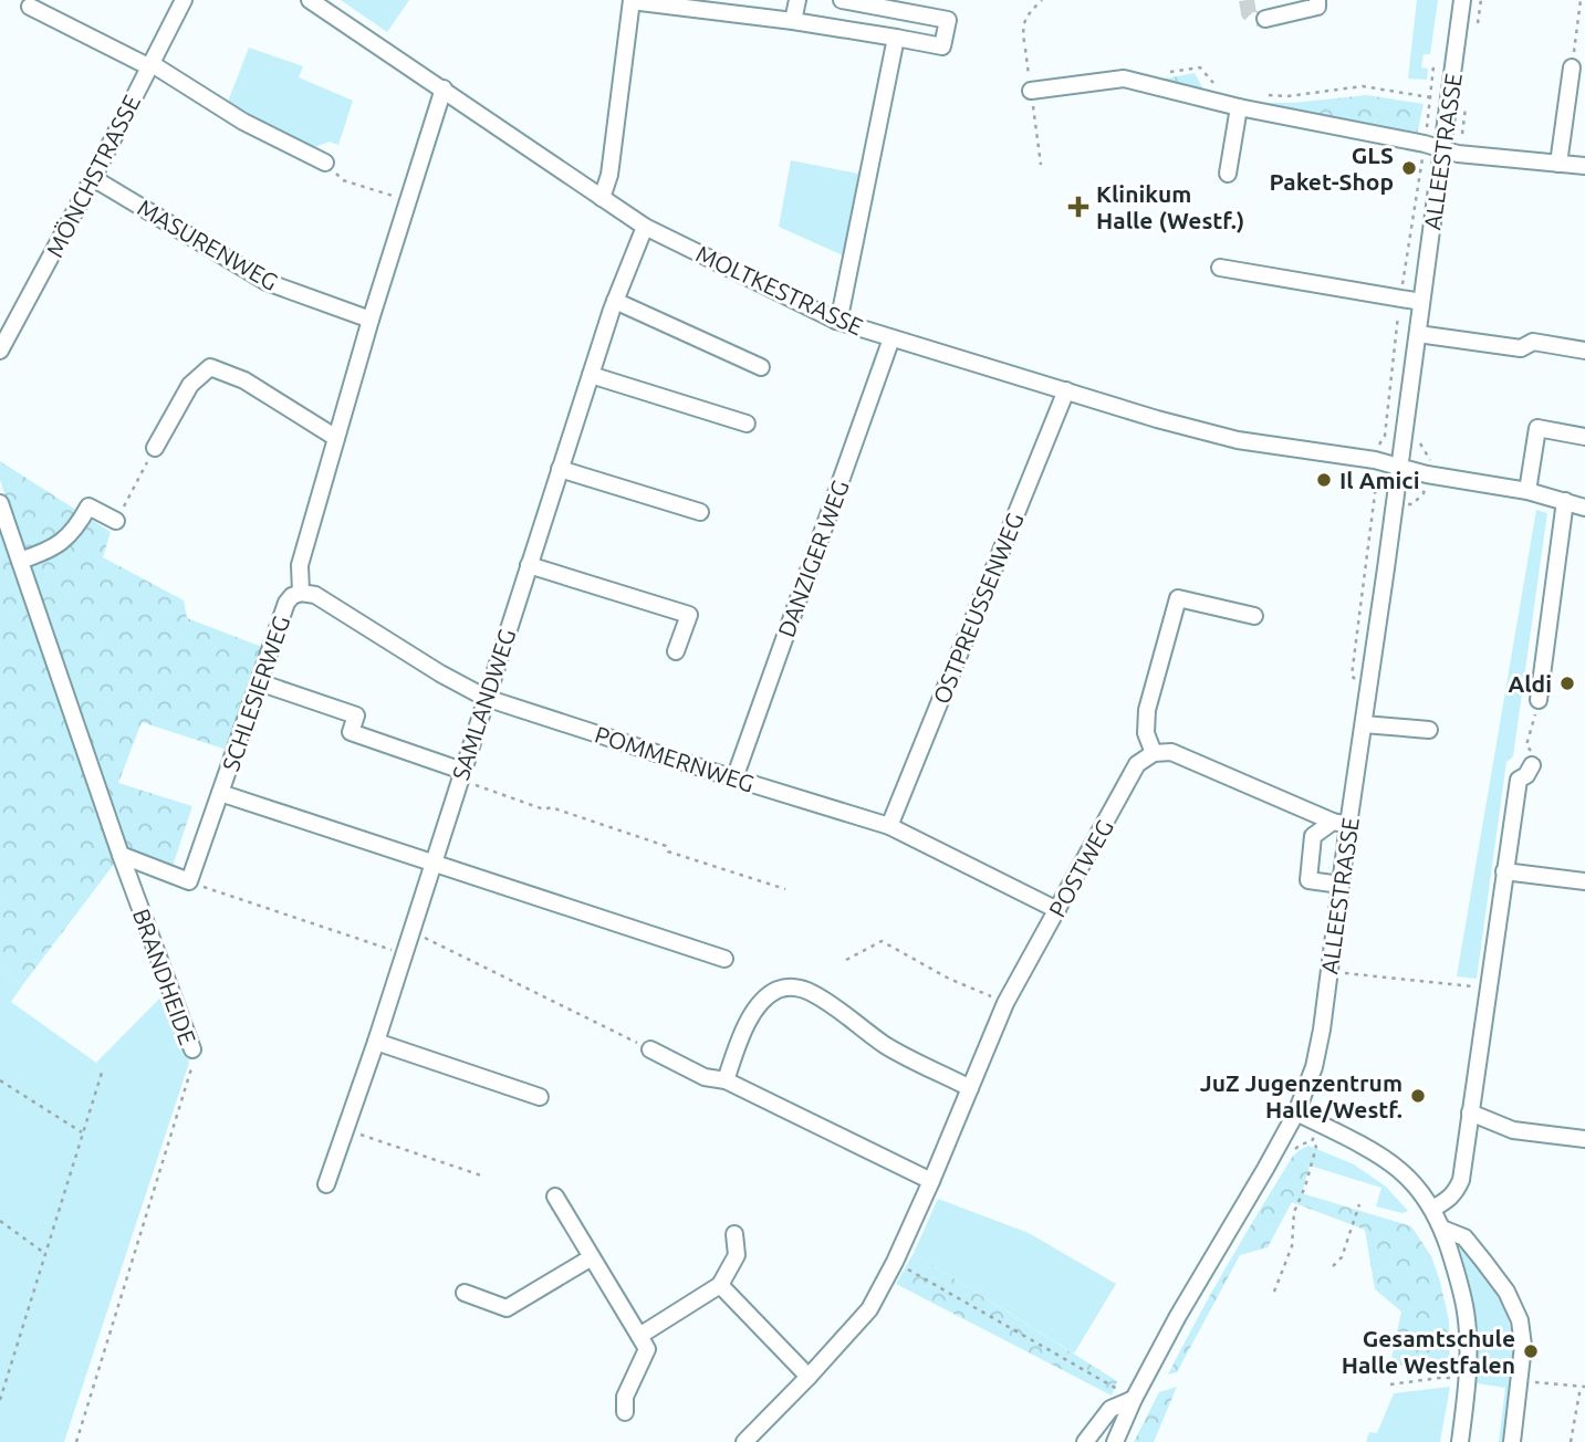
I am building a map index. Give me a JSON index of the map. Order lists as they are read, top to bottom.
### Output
{
  "streets": {
    "street": [
      "ALLEESTRASSE",
      "MÖNCHSTRASSE",
      "MASURENWEG",
      "MOLTKESTRASSE",
      "DANZIGER WEG",
      "OSTPREUSSENWEG",
      "SCHLESIERWEG",
      "SAMLANDWEG",
      "POMMERNWEG",
      "POSTWEG",
      "BRANDHEIDE"
    ]
  },
  "crossings": [
    ["ALLEESTRASSE", "MOLTKESTRASSE"],
    ["MÖNCHSTRASSE", "MASURENWEG"],
    ["MASURENWEG", "SCHLESIERWEG"],
    ["MOLTKESTRASSE", "DANZIGER WEG"],
    ["MOLTKESTRASSE", "OSTPREUSSENWEG"],
    ["MOLTKESTRASSE", "SCHLESIERWEG"],
    ["MOLTKESTRASSE", "SAMLANDWEG"],
    ["DANZIGER WEG", "POMMERNWEG"],
    ["OSTPREUSSENWEG", "POMMERNWEG"],
    ["SCHLESIERWEG", "POMMERNWEG"],
    ["SAMLANDWEG", "POMMERNWEG"],
    ["POMMERNWEG", "POSTWEG"]
  ],
  "places": {
    "other": [
      "GLS Paket-Shop",
      "Il Amici",
      "Aldi",
      "JuZ Jugenzentrum Halle/Westf.",
      "Gesamtschule Halle Westfalen"
    ],
    "health": ["Klinikum Halle (Westf.)"]
  }
}
